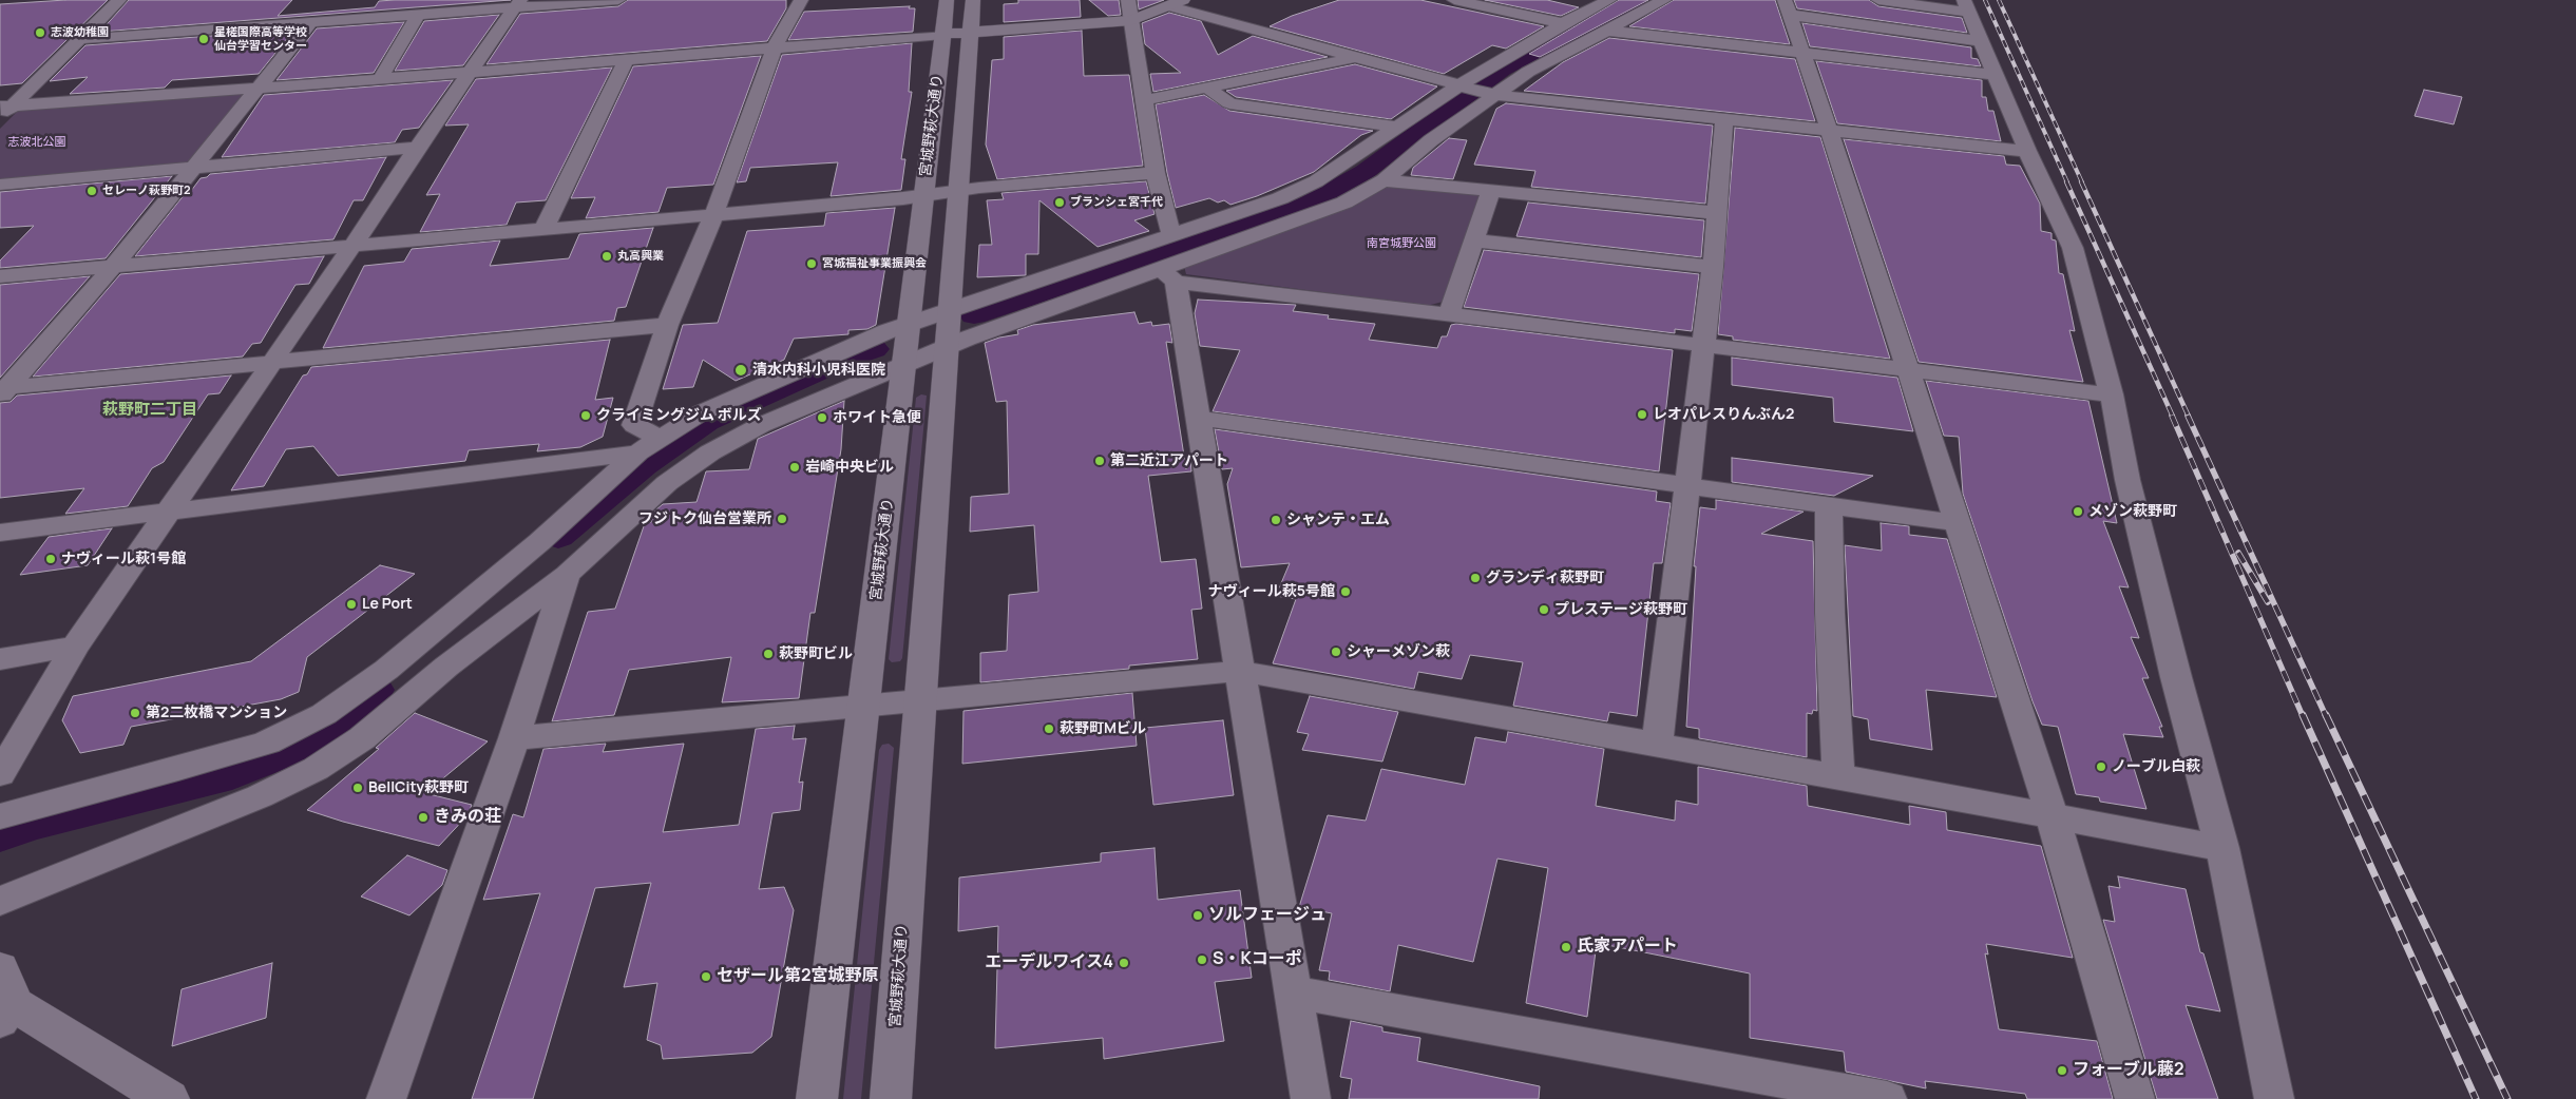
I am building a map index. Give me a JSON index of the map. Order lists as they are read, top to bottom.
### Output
{
  "streets": {
    "street": ["宮城野萩大通り"]
  },
  "districts": ["萩野町二丁目"],
  "parks": ["志波北公園", "南宮城野公園"],
  "places": [
    "志波幼稚園",
    "星槎国際高等学校 仙台学習センター",
    "セレーノ萩野町2",
    "ブランシェ宮千代",
    "丸高興業",
    "宮城福祉事業振興会",
    "清水内科小児科医院",
    "レオパレスりんぶん2",
    "クライミングジム ボルズ",
    "ホワイト急便",
    "第二近江アパート",
    "岩崎中央ビル",
    "メゾン萩野町",
    "フジトク仙台営業所",
    "シャンテ・エム",
    "ナヴィール萩1号館",
    "グランディ萩野町",
    "ナヴィール萩5号館",
    "Le Port",
    "プレステージ萩野町",
    "シャーメゾン萩",
    "萩野町ビル",
    "第2二枚橋マンション",
    "萩野町Mビル",
    "ノーブル白萩",
    "BellCity萩野町",
    "きみの荘",
    "ソルフェージュ",
    "氏家アパート",
    "S・Kコーポ",
    "エーデルワイス4",
    "セザール第2宮城野原",
    "フォーブル藤2"
  ]
}
